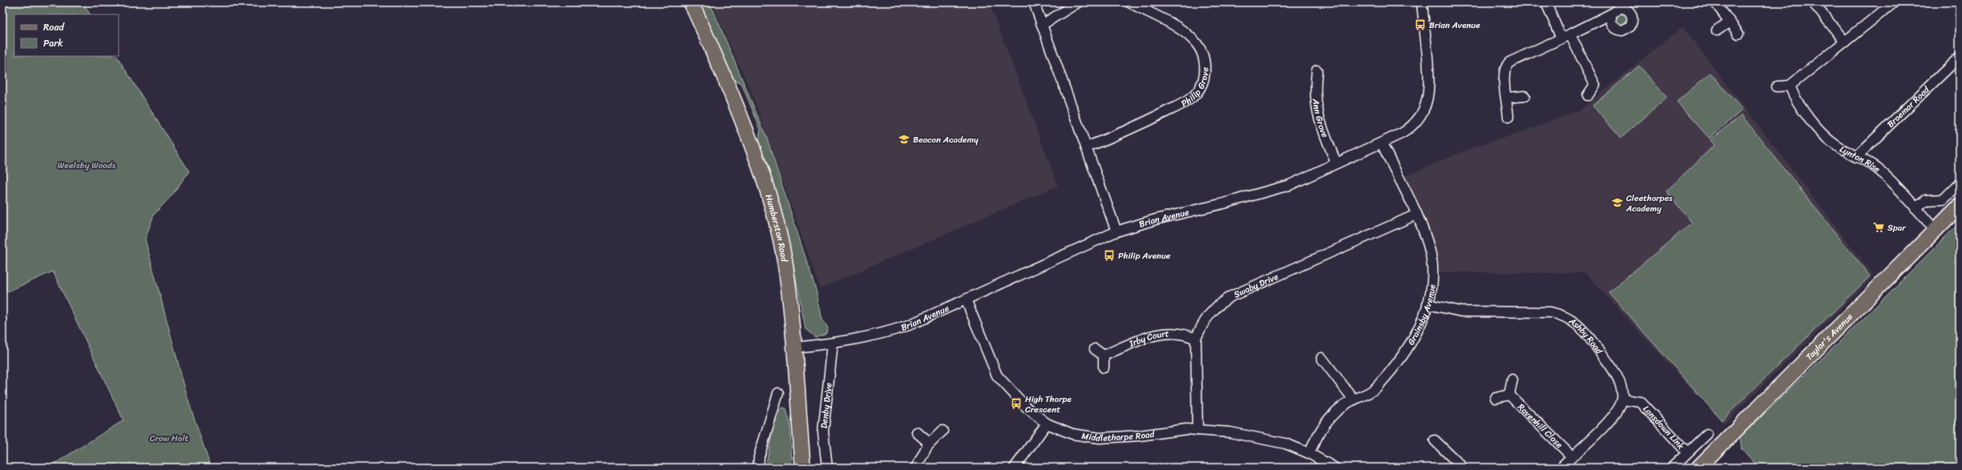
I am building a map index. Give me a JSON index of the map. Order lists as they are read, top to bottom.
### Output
{
  "streets": {
    "main road": ["Humberston Road", "Taylor's Avenue"],
    "street": [
      "Philip Grove",
      "Braemar Road",
      "Ann Grove",
      "Lynton Rise",
      "Brian Avenue",
      "Swaby Drive",
      "Grainsby Avenue",
      "Ashby Road",
      "Irby Court",
      "Denby Drive",
      "Ravenhill Close",
      "Lansdown Link",
      "Middlethorpe Road"
    ]
  },
  "crossings": [
    ["Braemar Road", "Lynton Rise"],
    ["Ann Grove", "Brian Avenue"],
    ["Lynton Rise", "Taylor's Avenue"],
    ["Brian Avenue", "Humberston Road"],
    ["Brian Avenue", "Grainsby Avenue"],
    ["Brian Avenue", "Denby Drive"],
    ["Brian Avenue", "Middlethorpe Road"],
    ["Swaby Drive", "Grainsby Avenue"],
    ["Swaby Drive", "Irby Court"],
    ["Swaby Drive", "Middlethorpe Road"],
    ["Grainsby Avenue", "Ashby Road"],
    ["Grainsby Avenue", "Middlethorpe Road"],
    ["Ashby Road", "Lansdown Link"]
  ],
  "parks": ["Weelsby Woods", "Crow Holt"],
  "places": {
    "bus stop": ["Brian Avenue", "Philip Avenue", "High Thorpe Crescent"],
    "school or university": ["Beacon Academy", "Cleethorpes Academy"],
    "supermarket": ["Spar"]
  },
  "legend": ["Road", "Park"]
}
